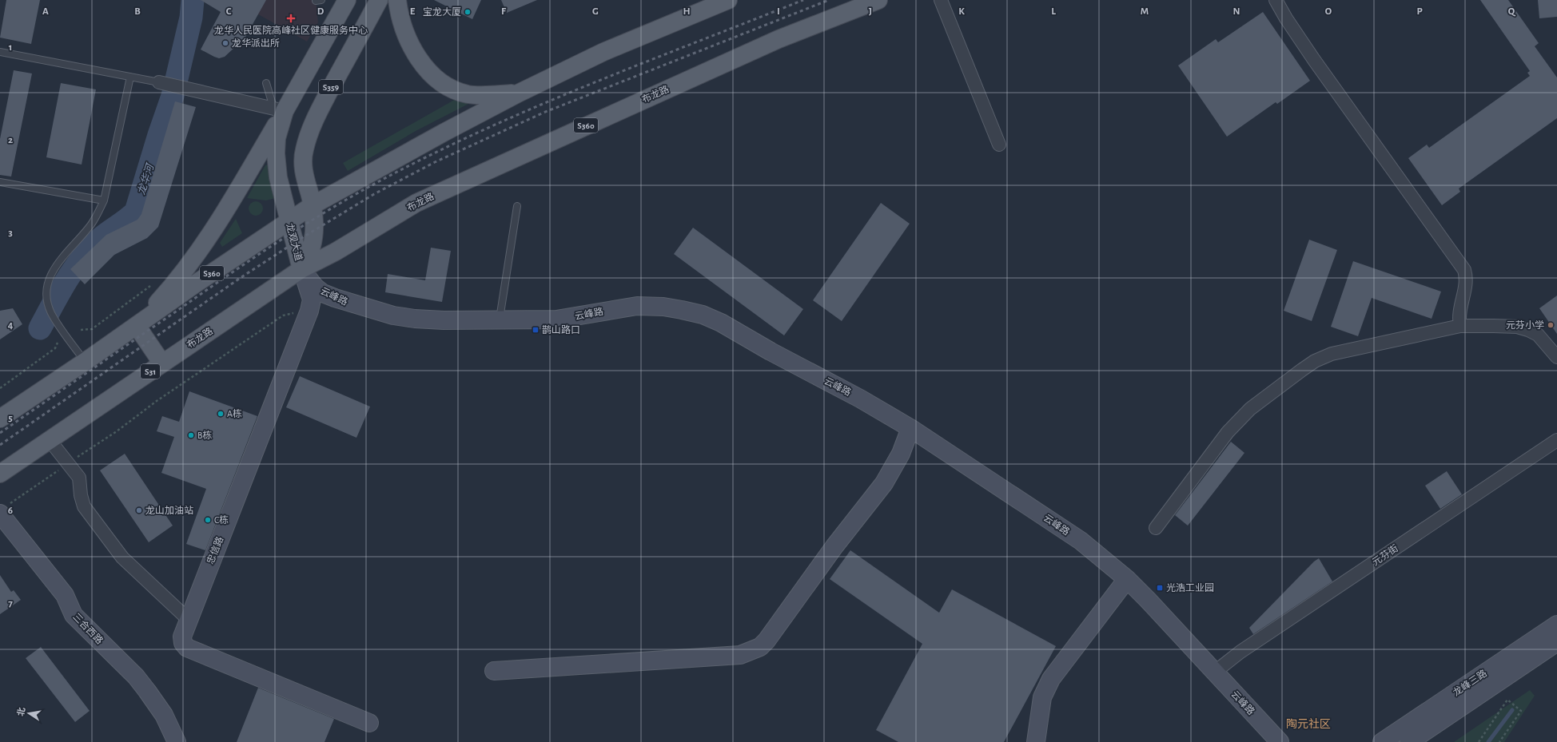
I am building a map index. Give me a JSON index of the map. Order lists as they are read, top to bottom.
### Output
{
  "streets": {
    "main road": [
      "S359",
      "布龙路",
      "S360",
      "龙观大道",
      "S31"
    ],
    "street": [
      "云峰路",
      "忠信路",
      "元芬街",
      "三合西路",
      "龙峰三路"
    ]
  },
  "crossings": [
    ["布龙路", "龙观大道"],
    ["布龙路", "云峰路"],
    ["布龙路", "忠信路"],
    ["S360", "龙观大道"],
    ["龙观大道", "云峰路"],
    ["龙观大道", "忠信路"],
    ["云峰路", "忠信路"],
    ["云峰路", "元芬街"]
  ],
  "districts": ["陶元社区"],
  "water": ["龙华河"],
  "places": {
    "other": [
      "宝龙大厦",
      "龙华派出所",
      "元芬小学",
      "A栋",
      "B栋",
      "龙山加油站",
      "C栋"
    ],
    "health": ["龙华人民医院高峰社区健康服务中心"],
    "transit": ["鹊山路口", "光浩工业园"]
  },
  "north": "left",
  "grid": {
    "columns": [
      "A",
      "B",
      "C",
      "D",
      "E",
      "F",
      "G",
      "H",
      "I",
      "J",
      "K",
      "L",
      "M",
      "N",
      "O",
      "P",
      "Q"
    ],
    "rows": [
      "1",
      "2",
      "3",
      "4",
      "5",
      "6",
      "7"
    ]
  }
}
